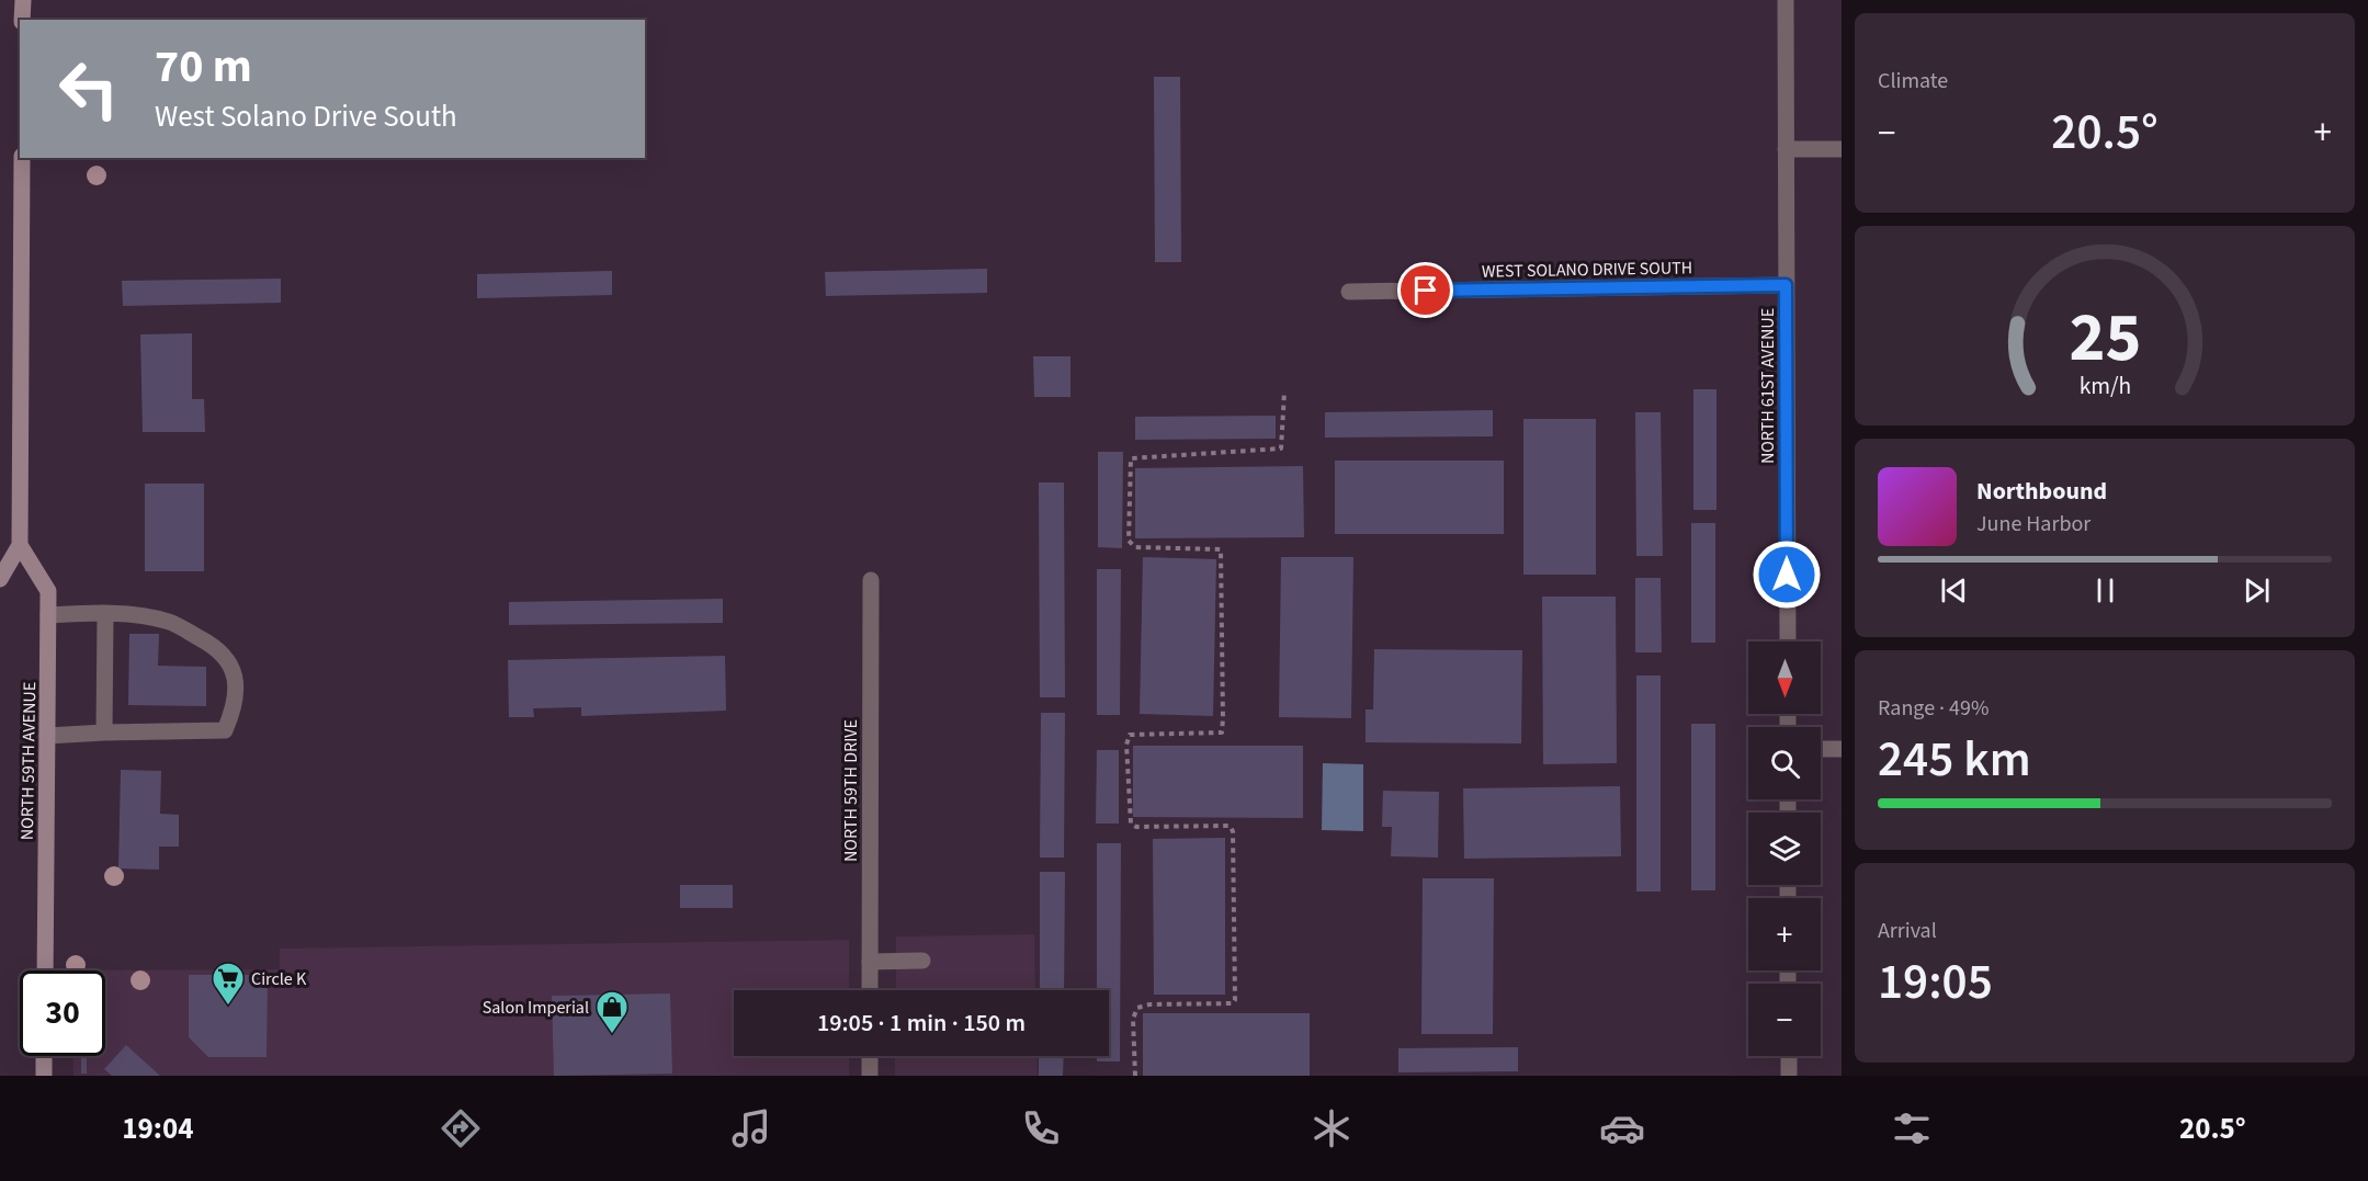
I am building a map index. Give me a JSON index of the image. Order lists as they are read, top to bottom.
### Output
{
  "streets": {
    "main road": ["NORTH 59TH AVENUE"],
    "street": ["WEST SOLANO DRIVE SOUTH", "NORTH 61ST AVENUE", "NORTH 59TH DRIVE"]
  },
  "crossings": [
    ["WEST SOLANO DRIVE SOUTH", "NORTH 61ST AVENUE"]
  ],
  "places": {
    "supermarket": ["Circle K"],
    "shop": ["Salon Imperial"]
  },
  "north": "bottom",
  "page": {
    "tile": [
      "Climate",
      ["Range · 49%", "245 km"],
      ["Arrival", "19:05"]
    ],
    "turn": ["70 m", "West Solano Drive South"],
    "heat": ["−", "20.5°", "+"],
    "song": ["Northbound", "June Harbor"],
    "map_buttons": ["+", "−"],
    "limit": "30",
    "trip": "19:05 · 1 min · 150 m",
    "tabs": ["19:04", "20.5°"],
    "gauge": ["25", "km/h"]
  }
}
